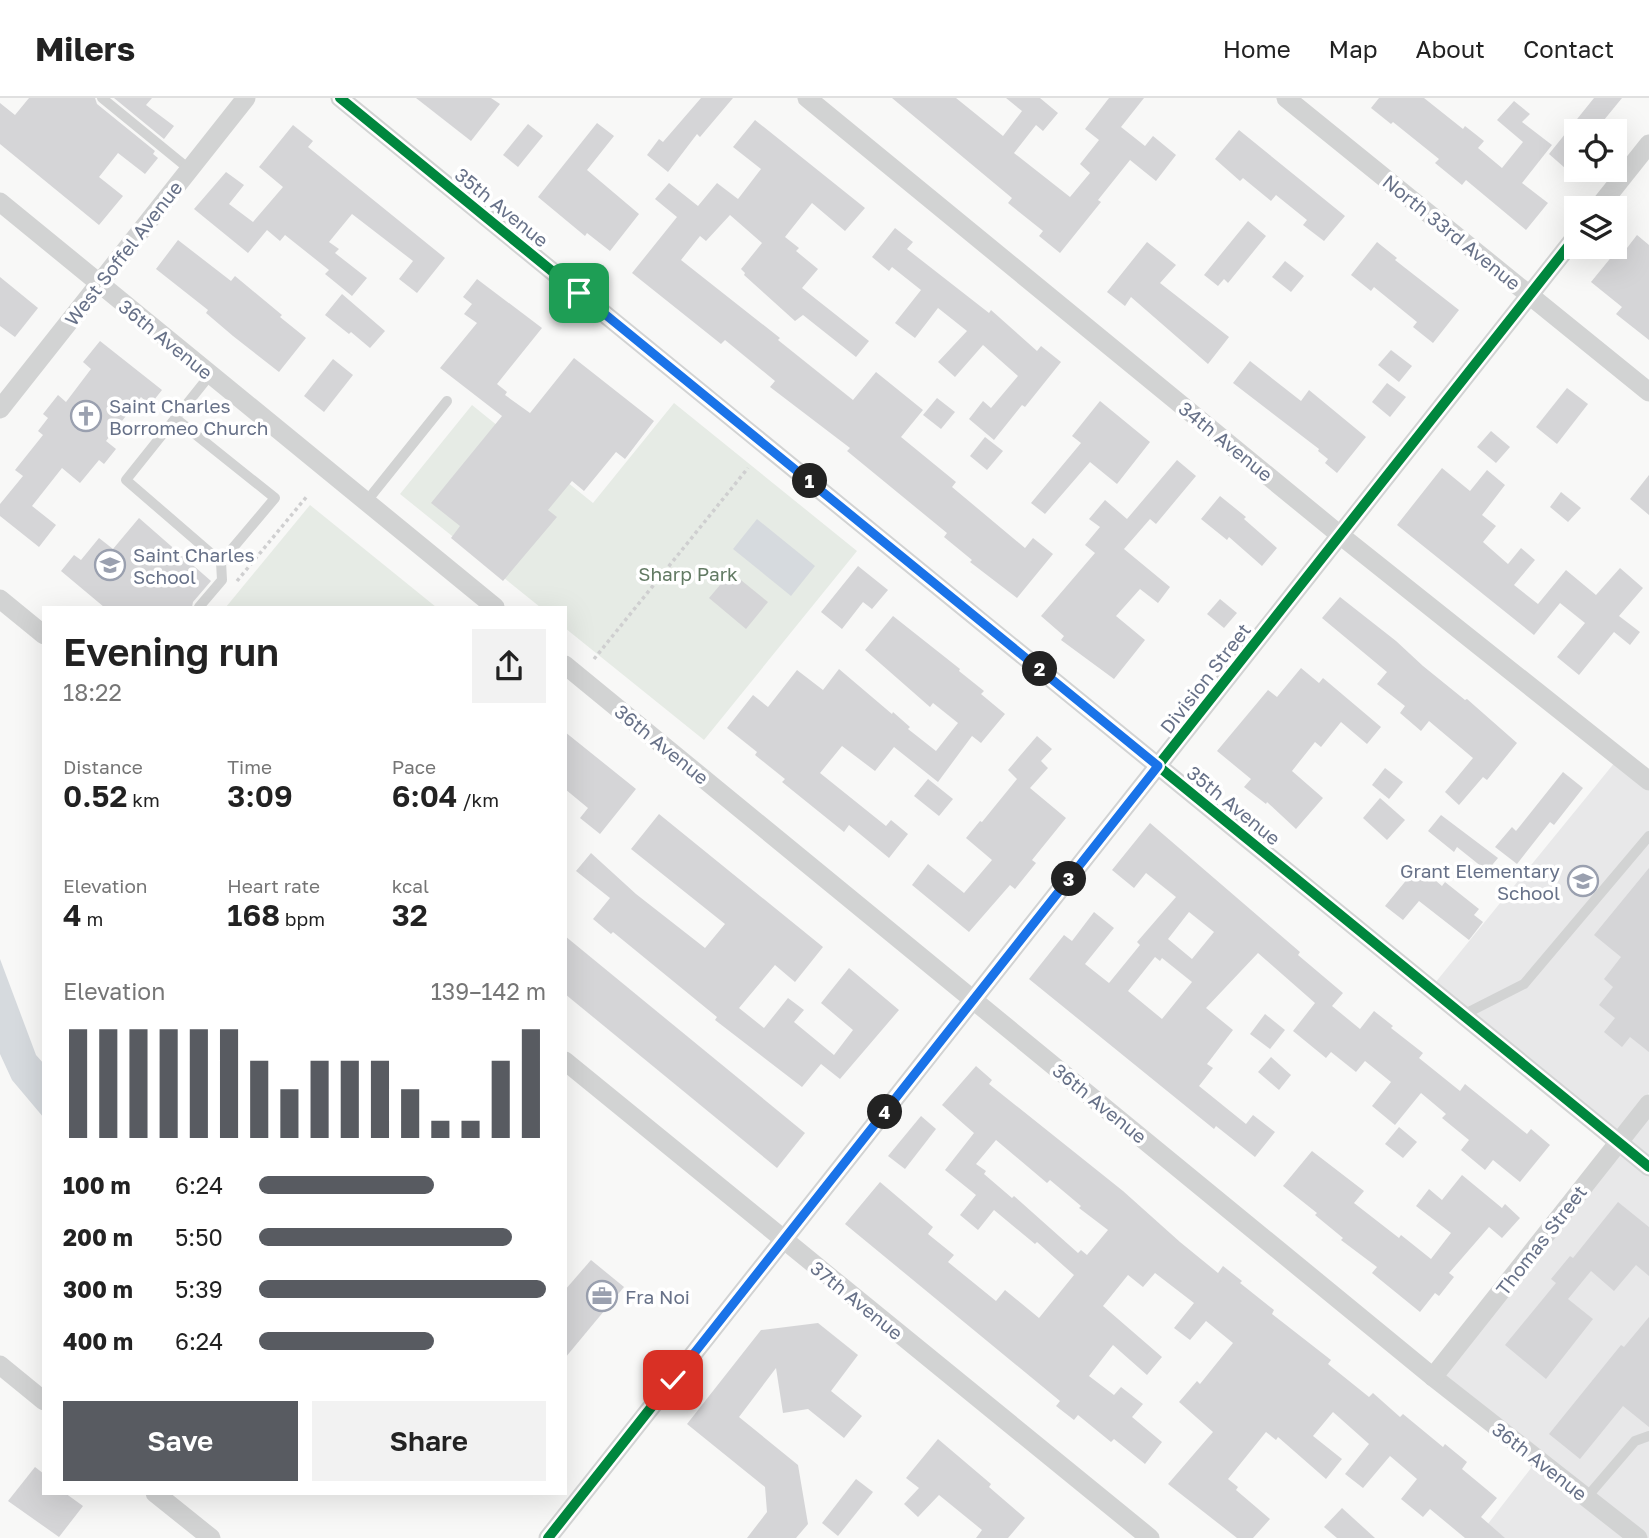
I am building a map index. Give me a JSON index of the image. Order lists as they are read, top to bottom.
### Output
{
  "streets": {
    "street": [
      "35th Avenue",
      "North 33rd Avenue",
      "West Soffel Avenue",
      "36th Avenue",
      "34th Avenue",
      "Division Street",
      "Thomas Street",
      "37th Avenue"
    ]
  },
  "crossings": [
    ["35th Avenue", "Division Street"],
    ["35th Avenue", "Thomas Street"],
    ["North 33rd Avenue", "Division Street"],
    ["West Soffel Avenue", "36th Avenue"],
    ["36th Avenue", "Division Street"],
    ["36th Avenue", "Thomas Street"],
    ["34th Avenue", "Division Street"],
    ["Division Street", "37th Avenue"]
  ],
  "parks": ["Sharp Park"],
  "places": {
    "church": ["Saint Charles Borromeo Church"],
    "school or university": ["Saint Charles School", "Grant Elementary School"],
    "office": ["Fra Noi"]
  },
  "page": {
    "header": "Milers",
    "nav": [
      "Home",
      "Map",
      "About",
      "Contact"
    ],
    "pins": [
      "1",
      "2",
      "3",
      "4"
    ],
    "heading": ["Evening run", "18:22"],
    "stats": [
      ["Distance", "0.52 km"],
      ["Time", "3:09"],
      ["Pace", "6:04 /km"],
      ["Elevation", "4 m"],
      ["Heart rate", "168 bpm"],
      ["kcal", "32"]
    ],
    "chart": ["Elevation", "139–142 m"],
    "list": [
      {
        "name": "100 m",
        "note": "6:24"
      },
      {
        "name": "200 m",
        "note": "5:50"
      },
      {
        "name": "300 m",
        "note": "5:39"
      },
      {
        "name": "400 m",
        "note": "6:24"
      }
    ],
    "buttons": ["Save", "Share"]
  }
}
